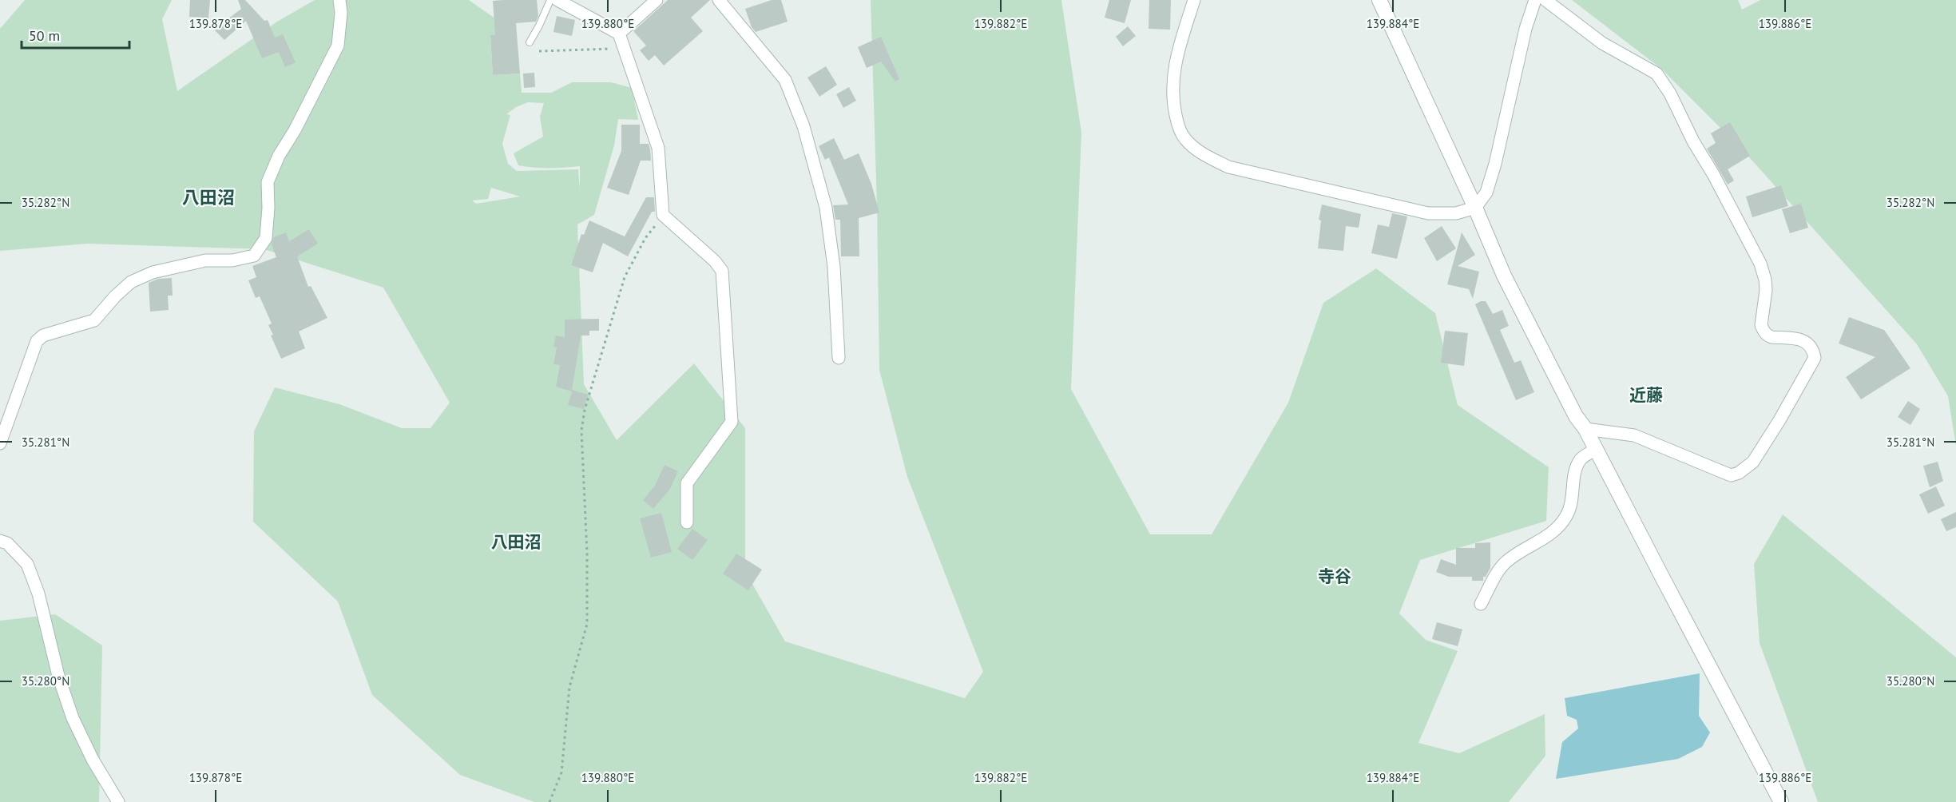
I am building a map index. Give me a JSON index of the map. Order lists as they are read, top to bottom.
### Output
{
  "districts": [
    "八田沼",
    "近藤",
    "八田沼",
    "寺谷"
  ],
  "scale_bar": "50 m",
  "coordinates": [
    "139.878°E",
    "139.880°E",
    "139.882°E",
    "139.884°E",
    "139.886°E",
    "35.282°N",
    "35.281°N",
    "35.280°N"
  ]
}
